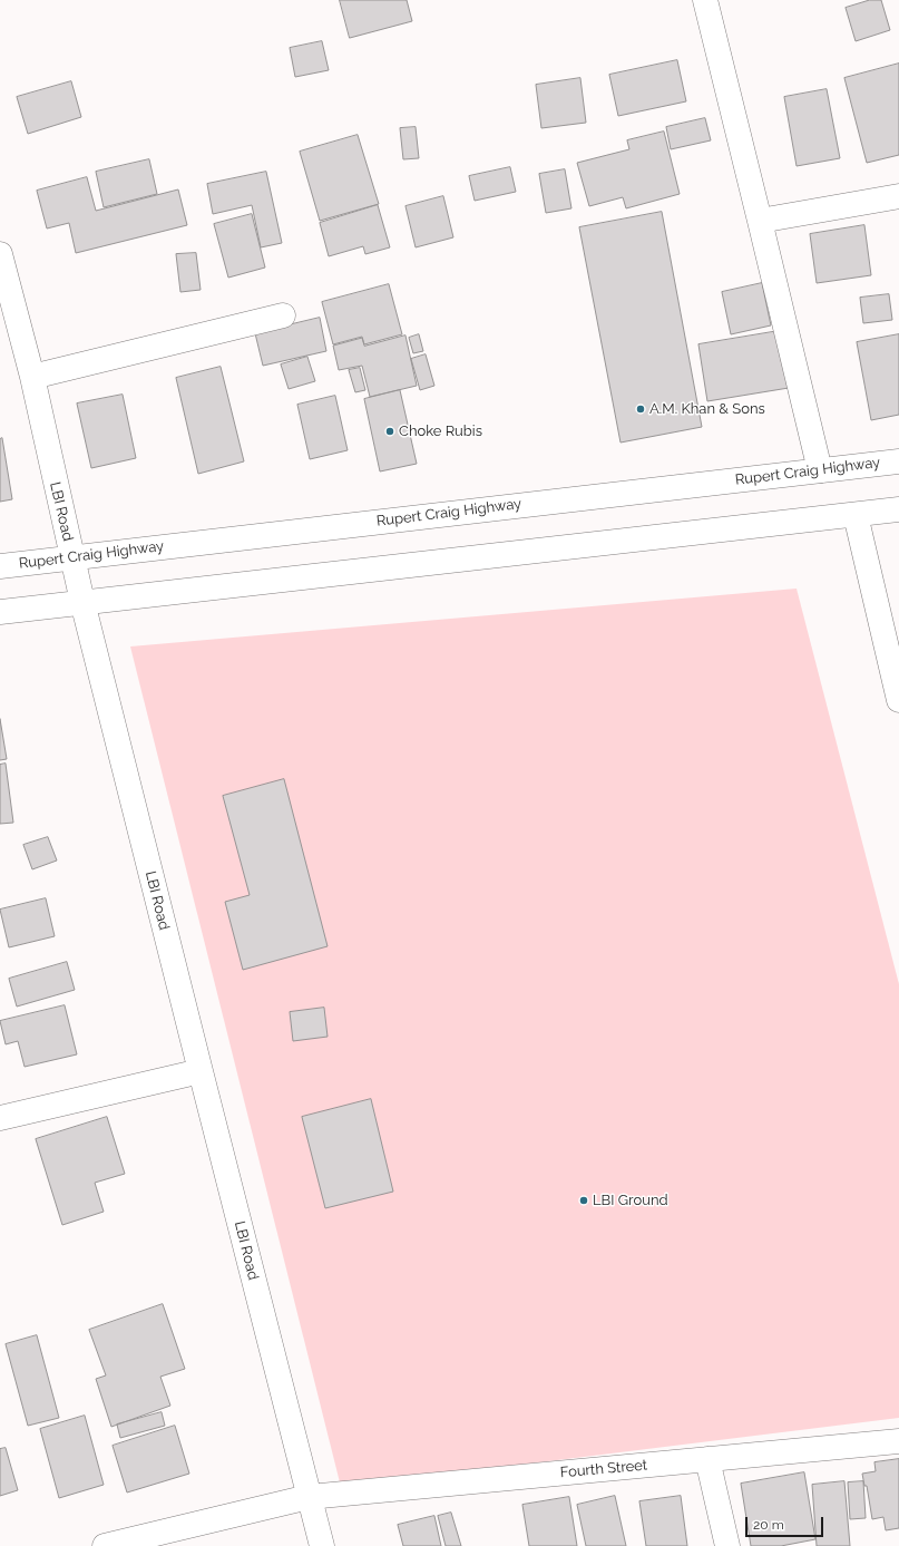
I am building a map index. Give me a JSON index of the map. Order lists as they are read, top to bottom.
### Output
{
  "streets": {
    "street": ["Rupert Craig Highway", "LBI Road", "Fourth Street"]
  },
  "crossings": [
    ["Rupert Craig Highway", "LBI Road"],
    ["LBI Road", "Fourth Street"]
  ],
  "places": ["A.M. Khan & Sons", "Choke Rubis", "LBI Ground"],
  "scale_bar": "20 m"
}
